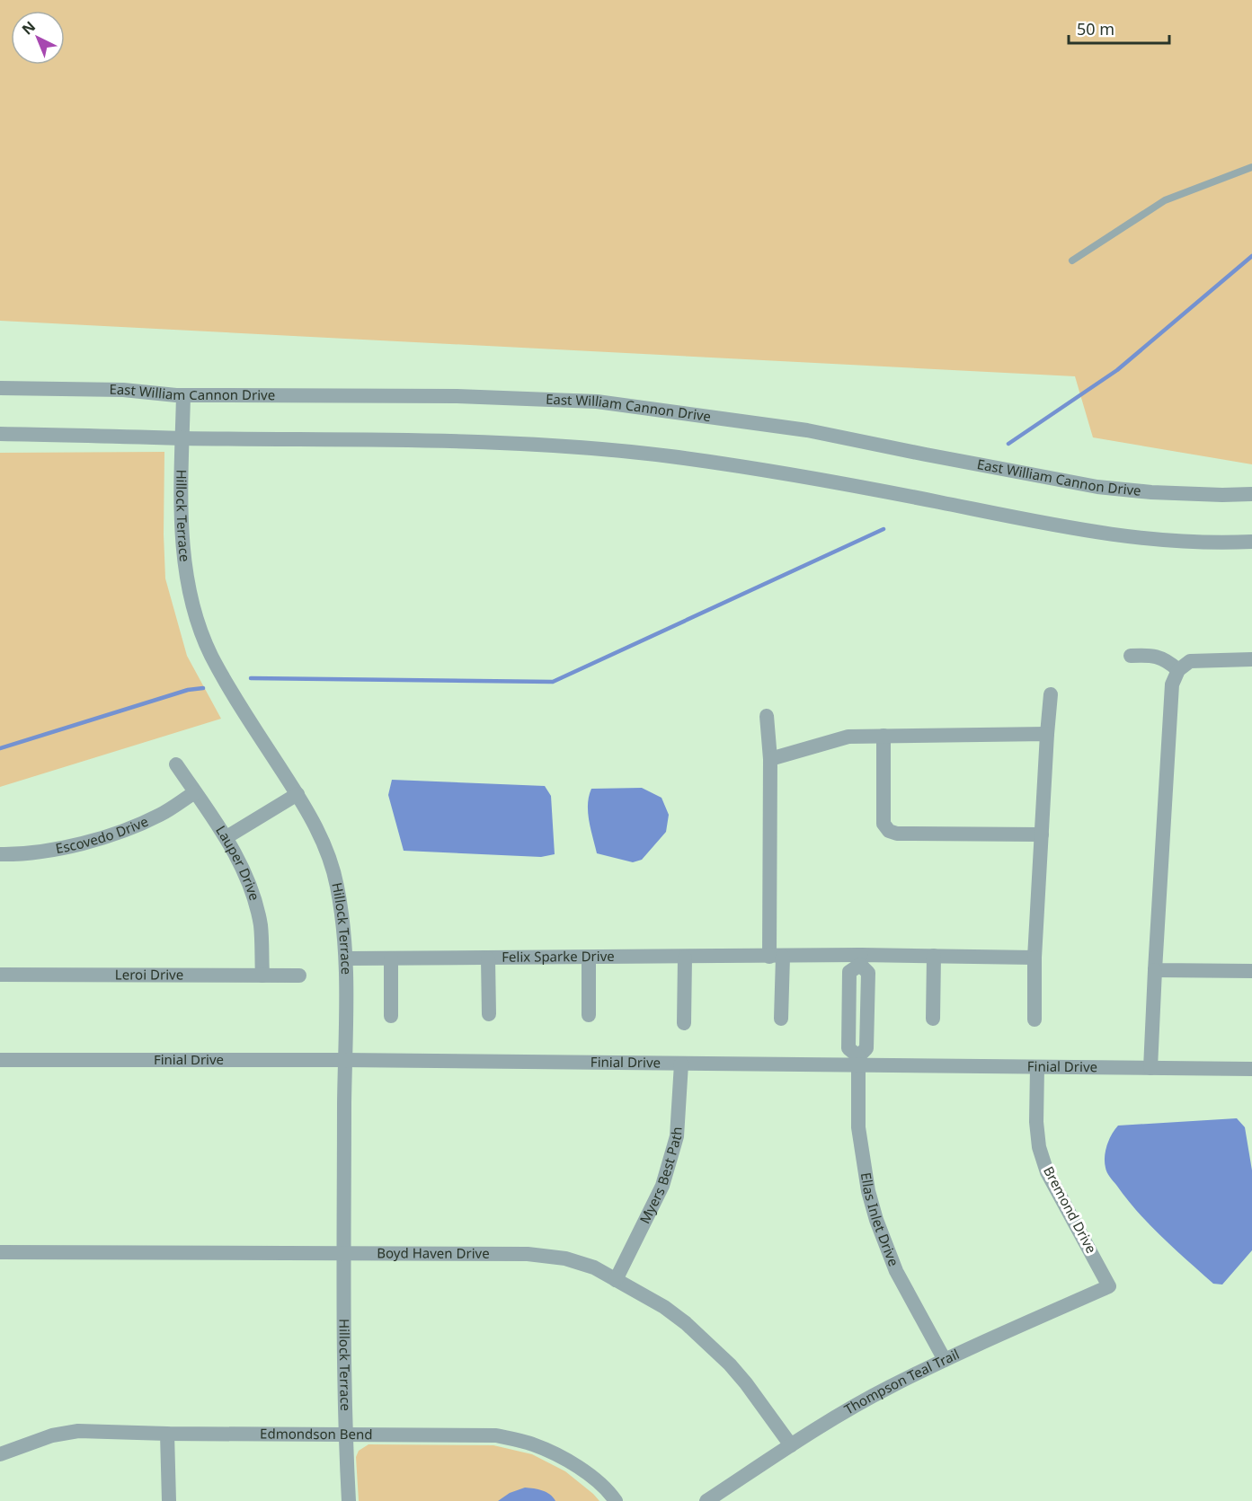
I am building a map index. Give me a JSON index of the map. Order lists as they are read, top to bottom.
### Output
{
  "streets": {
    "street": [
      "East William Cannon Drive",
      "Hillock Terrace",
      "Escovedo Drive",
      "Lauper Drive",
      "Felix Sparke Drive",
      "Leroi Drive",
      "Finial Drive",
      "Myers Best Path",
      "Bremond Drive",
      "Ellas Inlet Drive",
      "Boyd Haven Drive",
      "Thompson Teal Trail",
      "Edmondson Bend"
    ]
  },
  "crossings": [
    ["East William Cannon Drive", "Hillock Terrace"],
    ["Hillock Terrace", "Felix Sparke Drive"],
    ["Hillock Terrace", "Finial Drive"],
    ["Hillock Terrace", "Boyd Haven Drive"],
    ["Hillock Terrace", "Edmondson Bend"],
    ["Escovedo Drive", "Lauper Drive"],
    ["Lauper Drive", "Leroi Drive"],
    ["Finial Drive", "Myers Best Path"],
    ["Finial Drive", "Bremond Drive"],
    ["Finial Drive", "Ellas Inlet Drive"],
    ["Myers Best Path", "Boyd Haven Drive"],
    ["Bremond Drive", "Thompson Teal Trail"],
    ["Ellas Inlet Drive", "Thompson Teal Trail"],
    ["Boyd Haven Drive", "Thompson Teal Trail"]
  ],
  "scale_bar": "50 m",
  "north": "top left"
}
